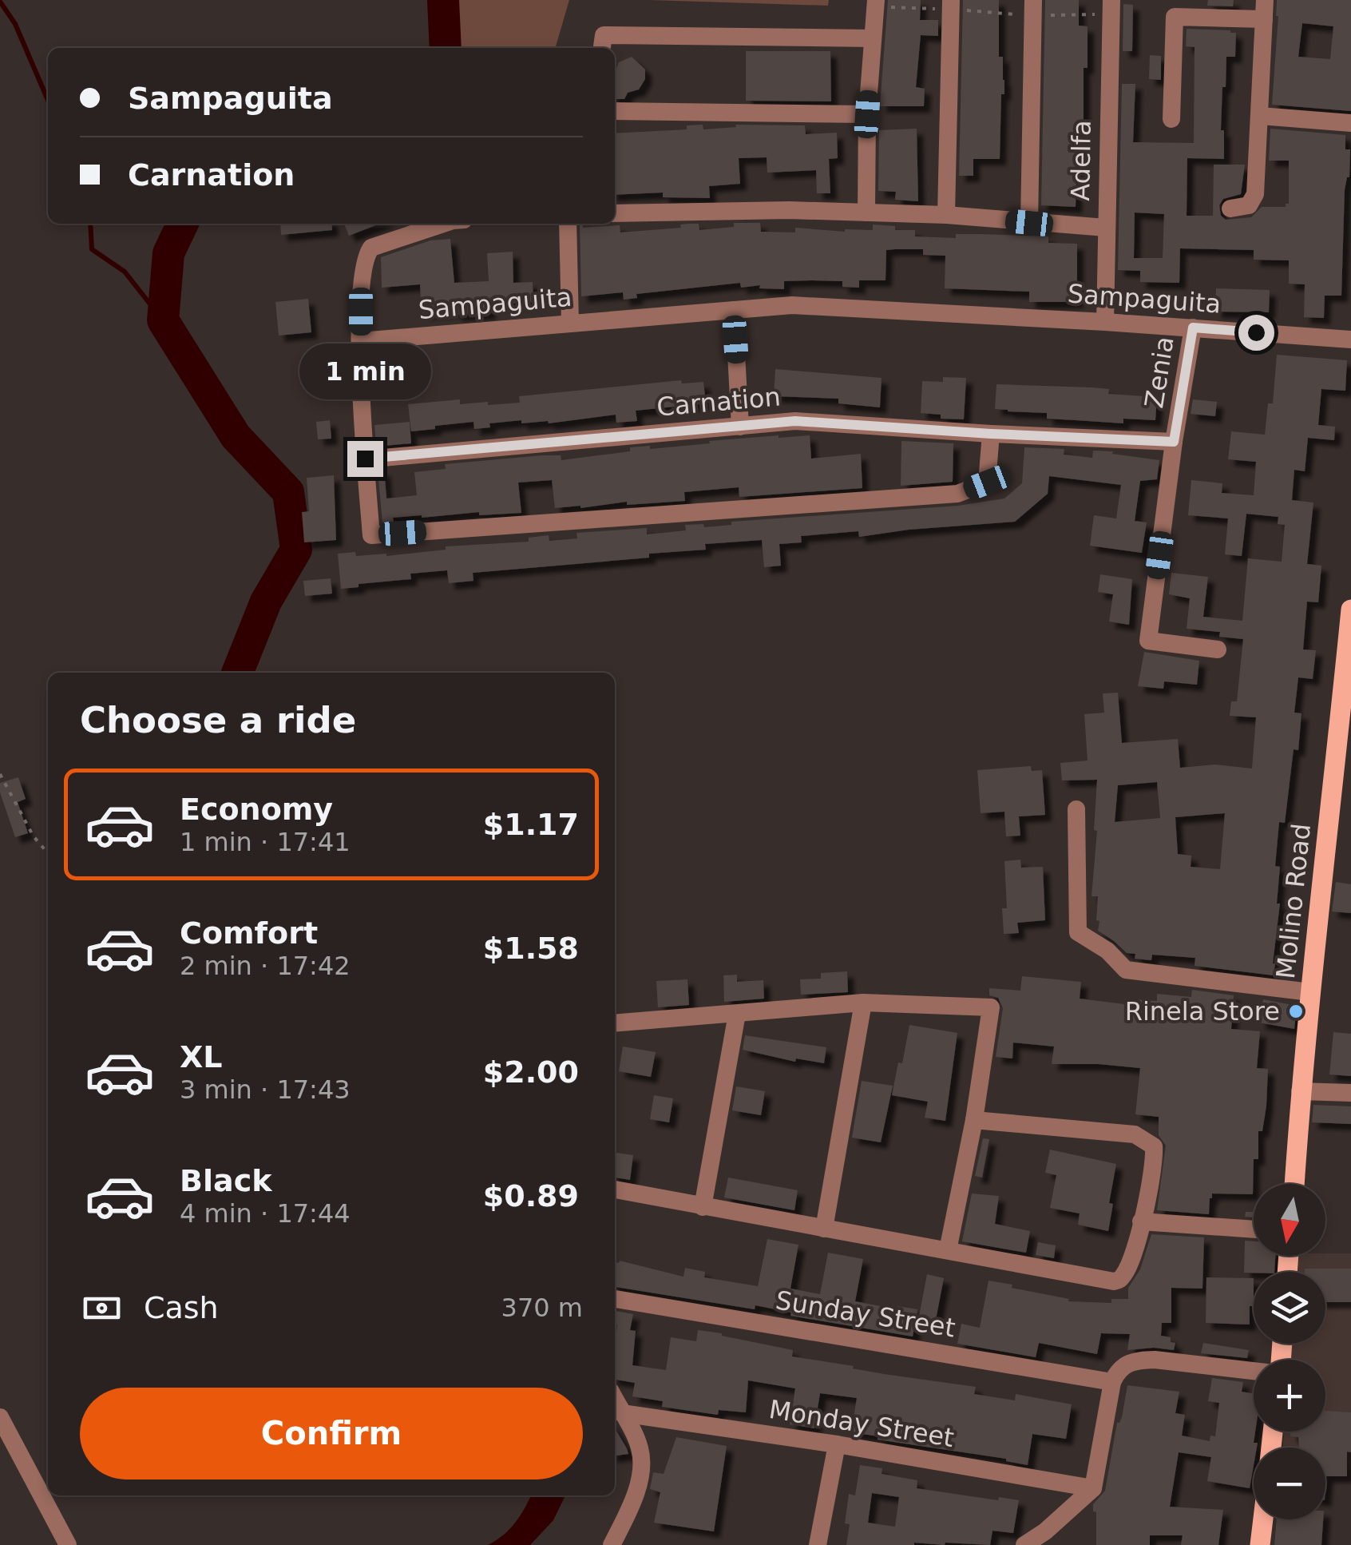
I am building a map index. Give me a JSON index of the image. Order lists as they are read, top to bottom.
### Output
{
  "streets": {
    "main road": ["Molino Road"],
    "street": [
      "Adelfa",
      "Sampaguita",
      "Zenia",
      "Carnation",
      "Sunday Street",
      "Monday Street"
    ]
  },
  "crossings": [
    ["Adelfa", "Sampaguita"],
    ["Sampaguita", "Zenia"],
    ["Zenia", "Carnation"]
  ],
  "places": ["Rinela Store"],
  "north": "bottom",
  "page": {
    "banner": ["Sampaguita", "Carnation"],
    "bubble": "1 min",
    "heading": "Choose a ride",
    "list": [
      {
        "name": "Economy",
        "note": "1 min · 17:41",
        "value": "$1.17"
      },
      {
        "name": "Comfort",
        "note": "2 min · 17:42",
        "value": "$1.58"
      },
      {
        "name": "XL",
        "note": "3 min · 17:43",
        "value": "$2.00"
      },
      {
        "name": "Black",
        "note": "4 min · 17:44",
        "value": "$0.89"
      }
    ],
    "map_buttons": ["+", "−"],
    "pay": ["Cash", "370 m"],
    "buttons": "Confirm"
  }
}
